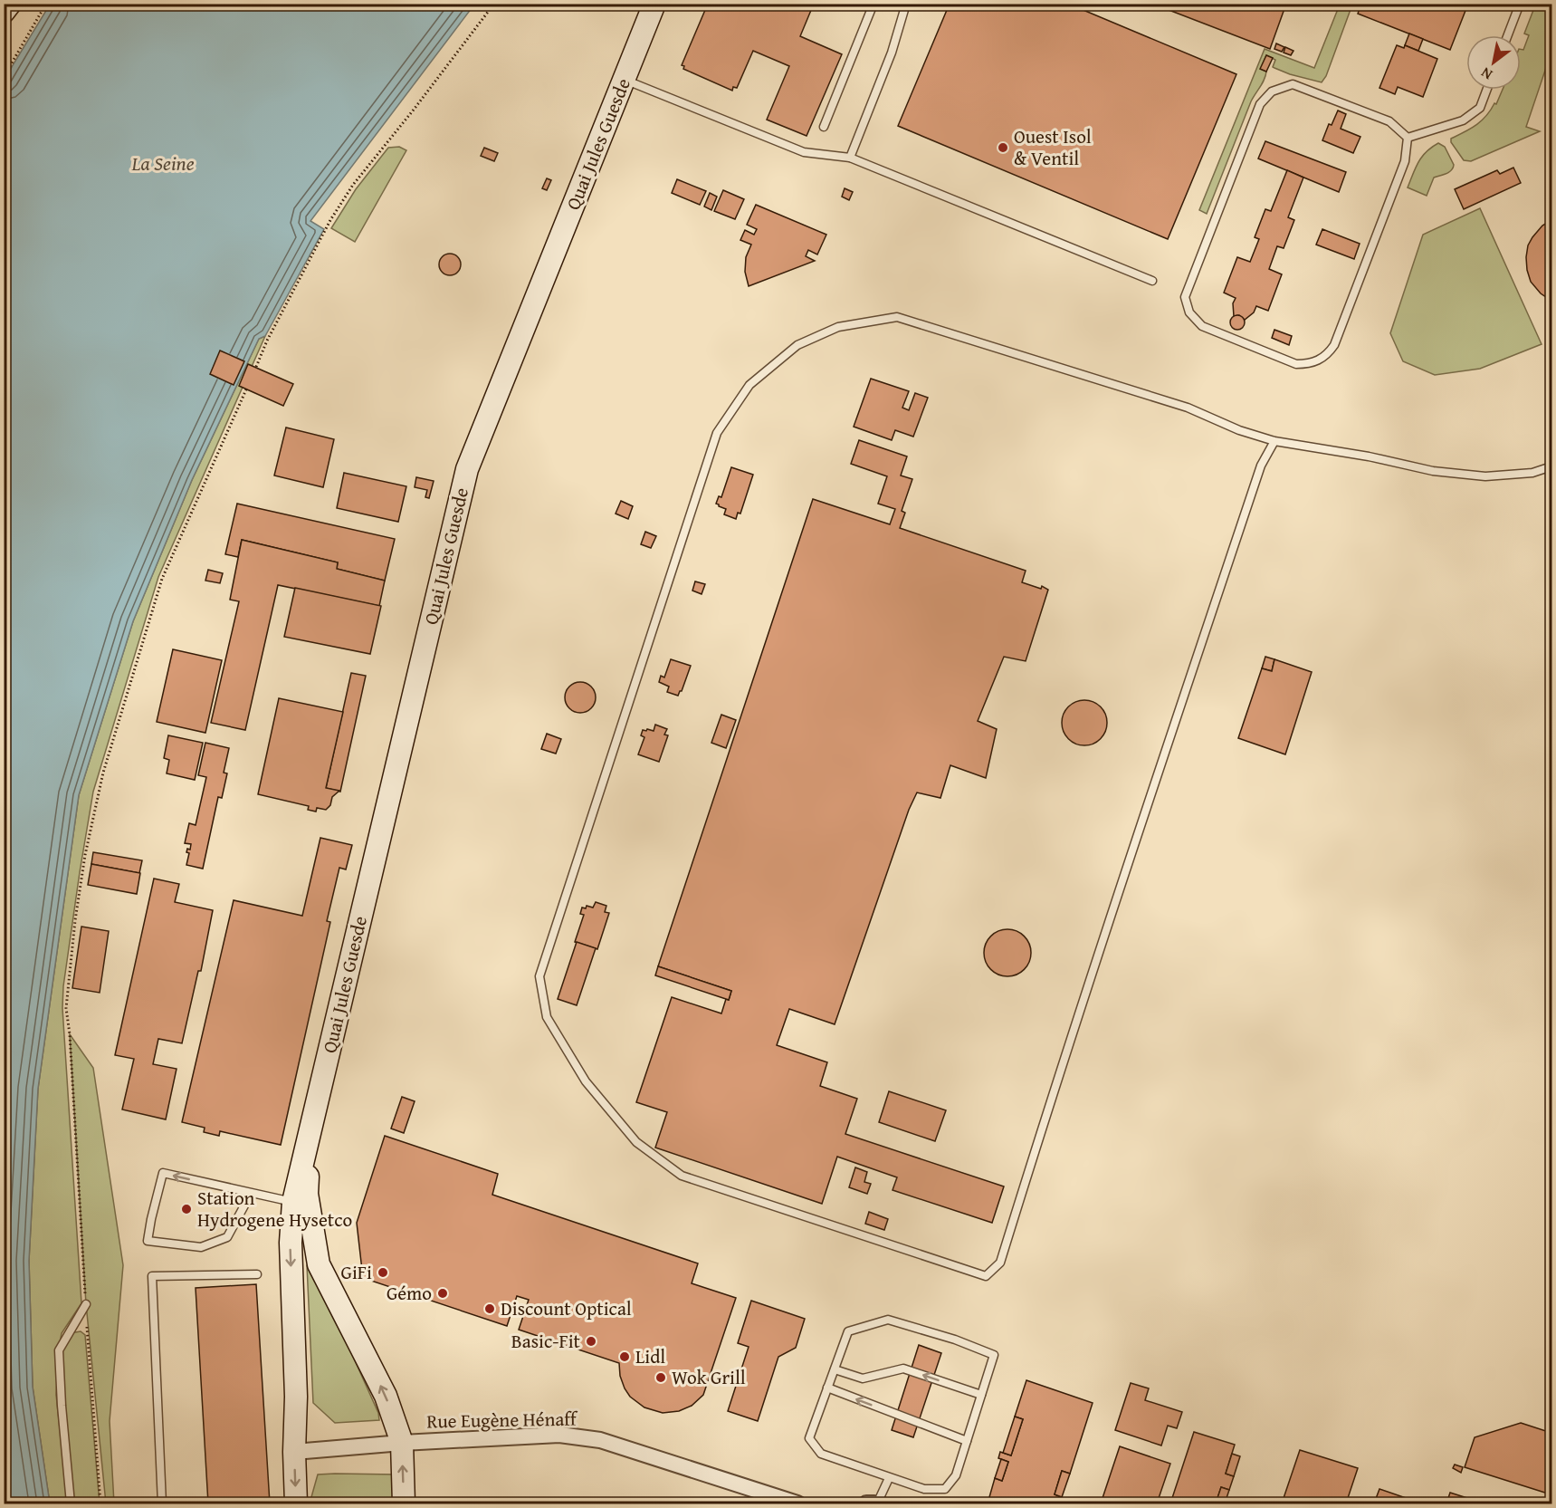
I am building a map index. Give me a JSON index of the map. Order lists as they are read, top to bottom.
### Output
{
  "streets": {
    "main road": ["Quai Jules Guesde"],
    "street": ["Rue Eugène Hénaff"]
  },
  "crossings": [
    ["Quai Jules Guesde", "Rue Eugène Hénaff"]
  ],
  "water": ["La Seine"],
  "places": [
    "Ouest Isol & Ventil",
    "Station Hydrogene Hysetco",
    "GiFi",
    "Gémo",
    "Discount Optical",
    "Basic-Fit",
    "Lidl",
    "Wok Grill"
  ],
  "north": "bottom left"
}
